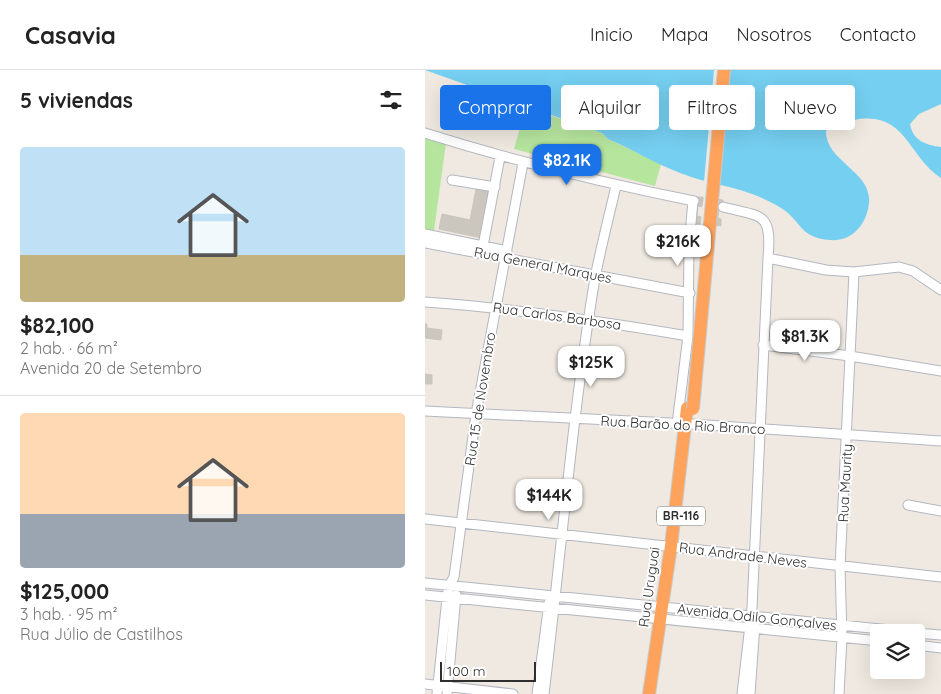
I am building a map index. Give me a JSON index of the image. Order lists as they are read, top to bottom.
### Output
{
  "streets": {
    "highway": ["BR-116", "Rua Uruguai"],
    "street": [
      "Rua General Marques",
      "Rua Carlos Barbosa",
      "Rua 15 de Novembro",
      "Rua Barão do Rio Branco",
      "Rua Maurity",
      "Rua Andrade Neves",
      "Avenida Odilo Gonçalves"
    ]
  },
  "crossings": [
    ["Rua General Marques", "Rua 15 de Novembro"],
    ["Rua Carlos Barbosa", "Rua 15 de Novembro"],
    ["Rua 15 de Novembro", "Rua Barão do Rio Branco"],
    ["Rua 15 de Novembro", "Rua Andrade Neves"],
    ["Rua 15 de Novembro", "Avenida Odilo Gonçalves"],
    ["Rua Barão do Rio Branco", "Rua Maurity"],
    ["Rua Barão do Rio Branco", "BR-116"],
    ["Rua Barão do Rio Branco", "Rua Uruguai"],
    ["Rua Maurity", "Rua Andrade Neves"],
    ["Rua Maurity", "Avenida Odilo Gonçalves"],
    ["BR-116", "Rua Uruguai"],
    ["Rua Andrade Neves", "Rua Uruguai"],
    ["Rua Uruguai", "Avenida Odilo Gonçalves"]
  ],
  "scale_bar": "100 m",
  "page": {
    "header": "Casavia",
    "nav": [
      "Inicio",
      "Mapa",
      "Nosotros",
      "Contacto"
    ],
    "heading": "5 viviendas",
    "chip": [
      "Comprar",
      "Alquilar",
      "Filtros",
      "Nuevo"
    ],
    "list": [
      {
        "name": "$82,100",
        "note": "2 hab. · 66 m² · Avenida 20 de Setembro"
      },
      {
        "name": "$125,000",
        "note": "3 hab. · 95 m² · Rua Júlio de Castilhos"
      }
    ],
    "price": [
      "$82.1K",
      "$216K",
      "$81.3K",
      "$125K",
      "$144K"
    ],
    "scale": "100 m"
  }
}
